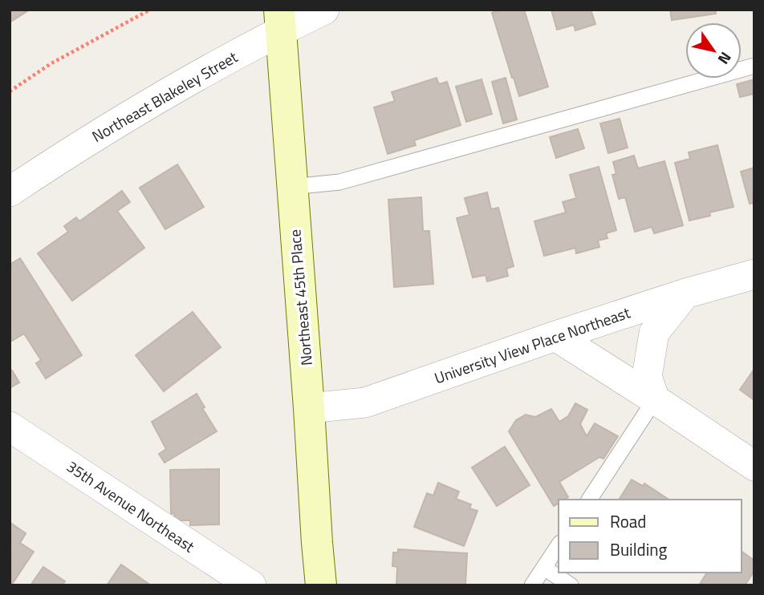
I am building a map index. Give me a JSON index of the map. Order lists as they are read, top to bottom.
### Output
{
  "streets": {
    "main road": ["Northeast 45th Place"],
    "street": ["Northeast Blakeley Street", "University View Place Northeast", "35th Avenue Northeast"]
  },
  "crossings": [
    ["Northeast Blakeley Street", "Northeast 45th Place"],
    ["Northeast 45th Place", "University View Place Northeast"]
  ],
  "legend": ["Road", "Building"],
  "north": "bottom right"
}
